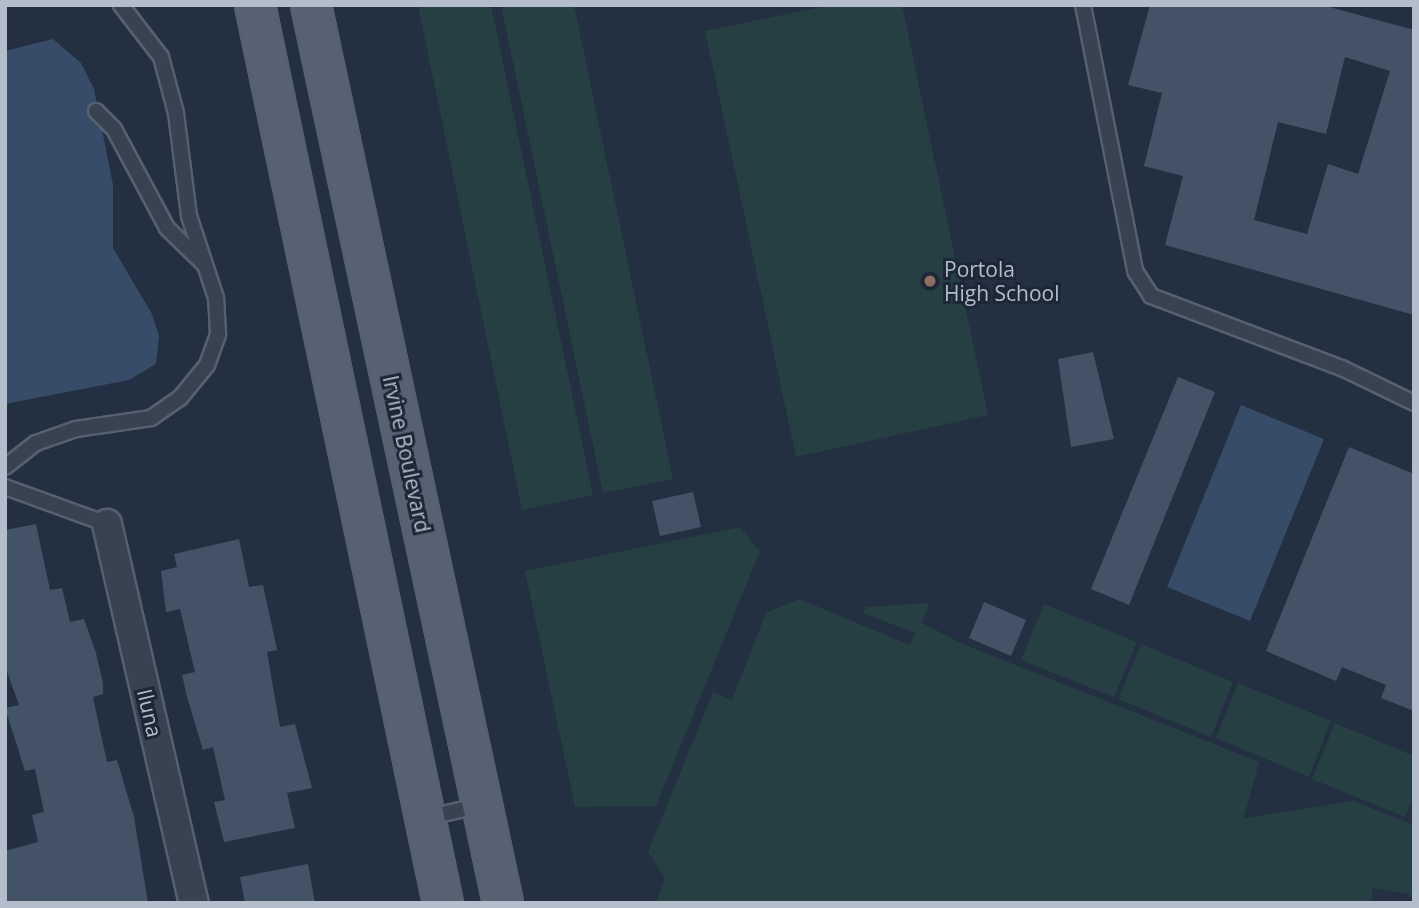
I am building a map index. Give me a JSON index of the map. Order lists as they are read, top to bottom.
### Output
{
  "streets": {
    "main road": ["Irvine Boulevard"],
    "street": ["Iluna"]
  },
  "places": ["Portola High School"]
}
